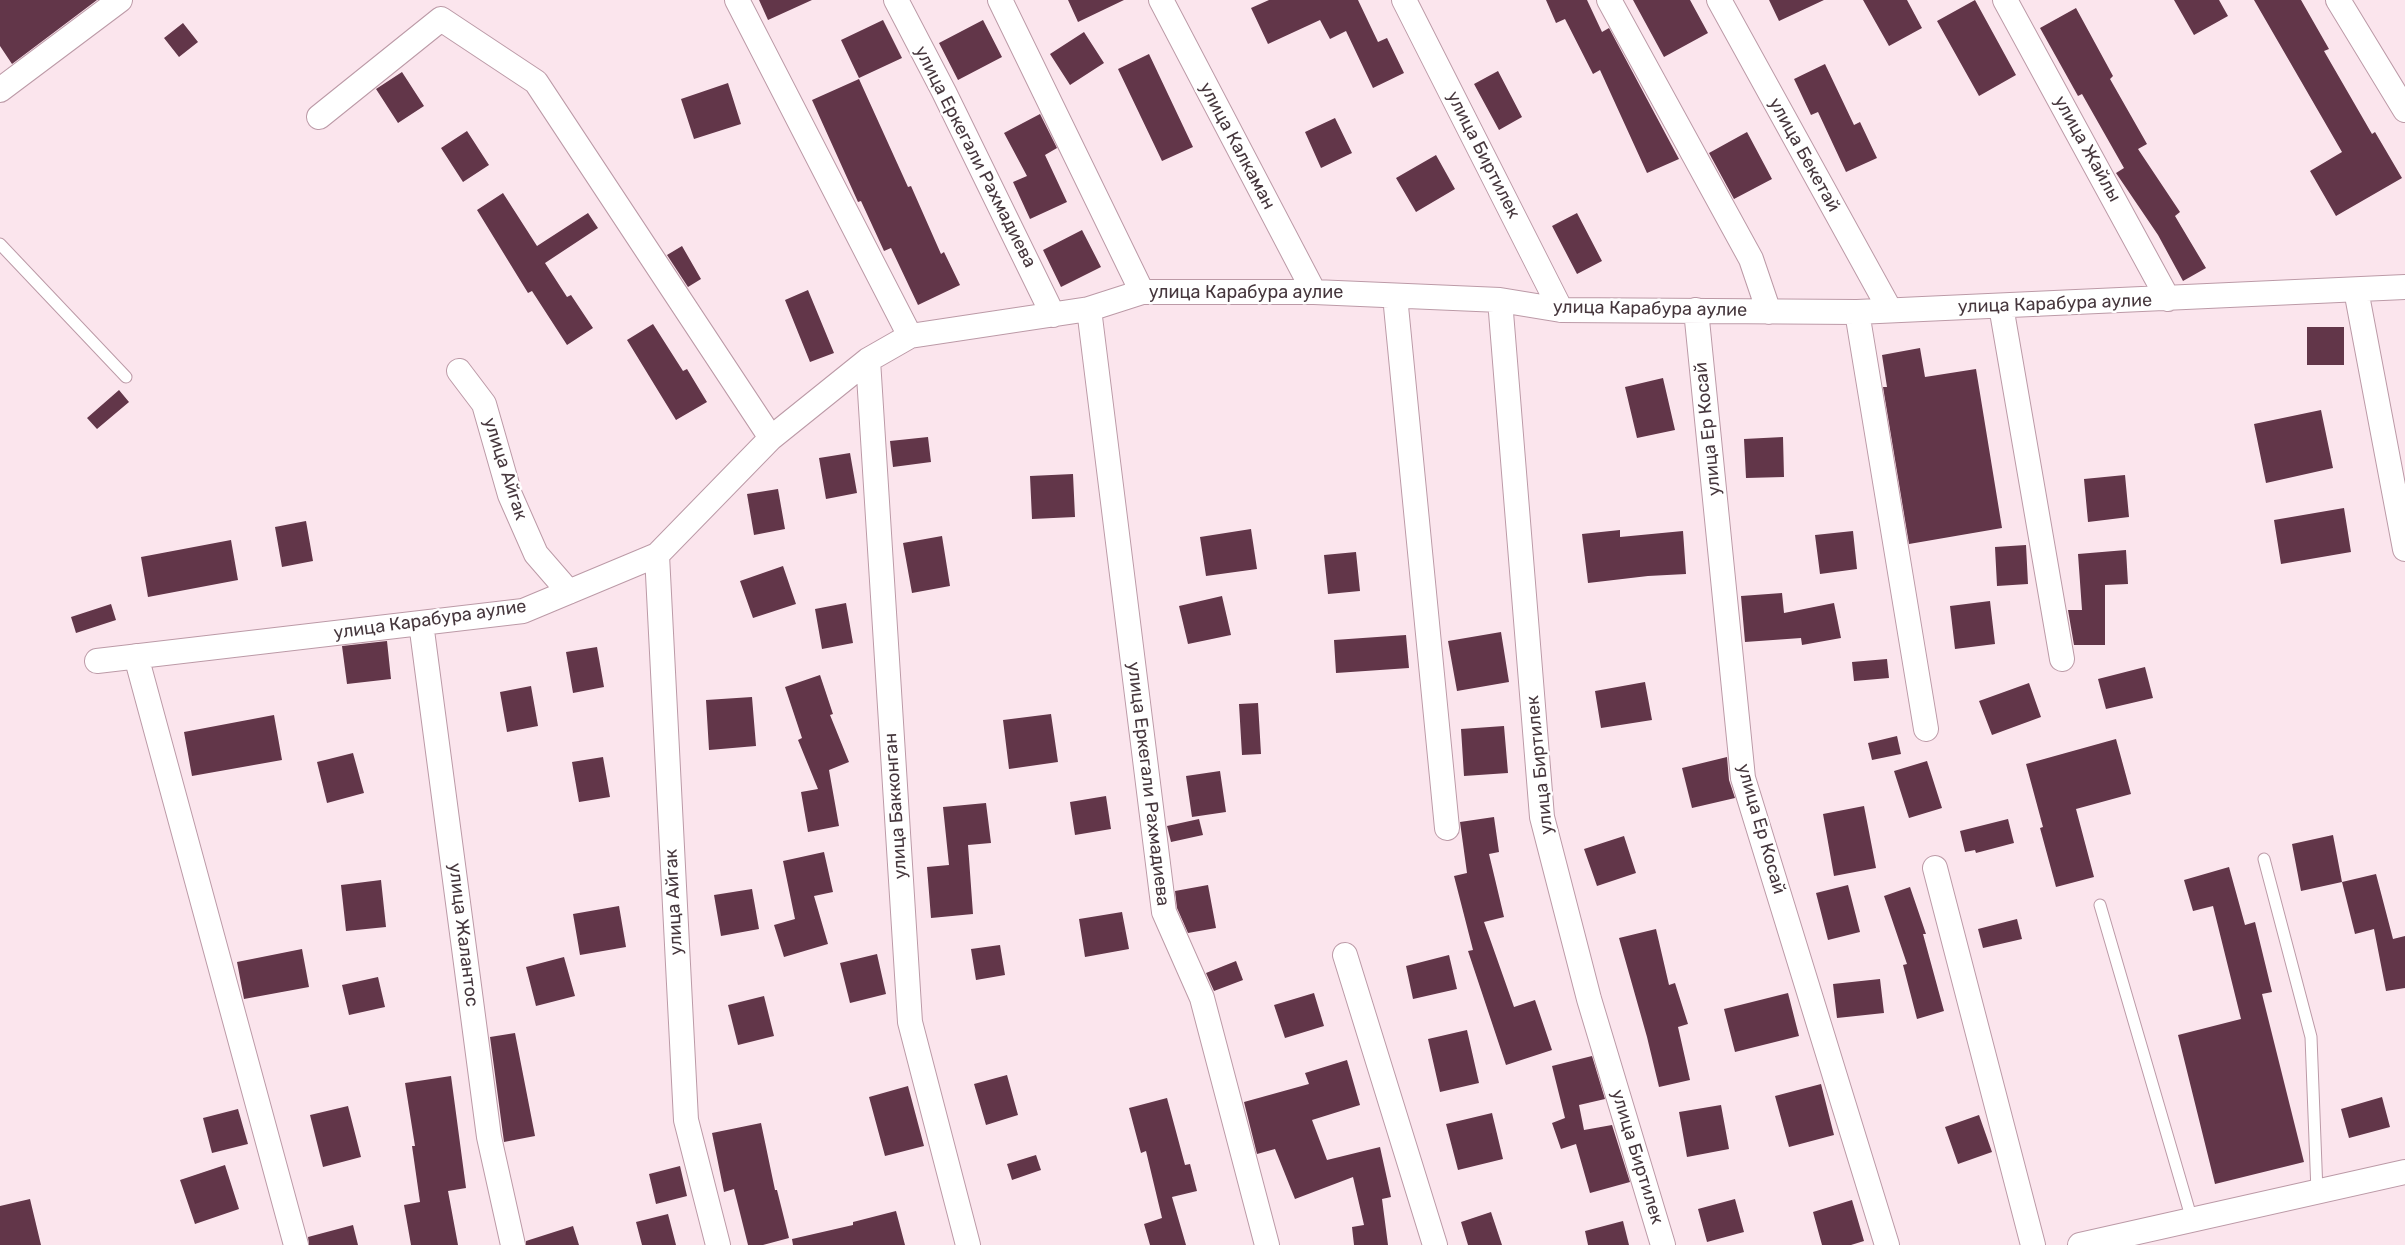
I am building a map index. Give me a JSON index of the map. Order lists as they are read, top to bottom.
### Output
{
  "streets": {
    "street": [
      "улица Калкаман",
      "улица Жайлы",
      "улица Биртилек",
      "улица Бекетай",
      "улица Еркегали Рахмадиева",
      "улица Карабура аулие",
      "улица Ер Косай",
      "улица Айгак",
      "улица Бакконган",
      "улица Жалантос"
    ]
  },
  "crossings": [
    ["улица Калкаман", "улица Карабура аулие"],
    ["улица Жайлы", "улица Карабура аулие"],
    ["улица Биртилек", "улица Карабура аулие"],
    ["улица Бекетай", "улица Карабура аулие"],
    ["улица Еркегали Рахмадиева", "улица Карабура аулие"],
    ["улица Карабура аулие", "улица Ер Косай"],
    ["улица Карабура аулие", "улица Айгак"],
    ["улица Карабура аулие", "улица Бакконган"],
    ["улица Карабура аулие", "улица Жалантос"]
  ]
}
